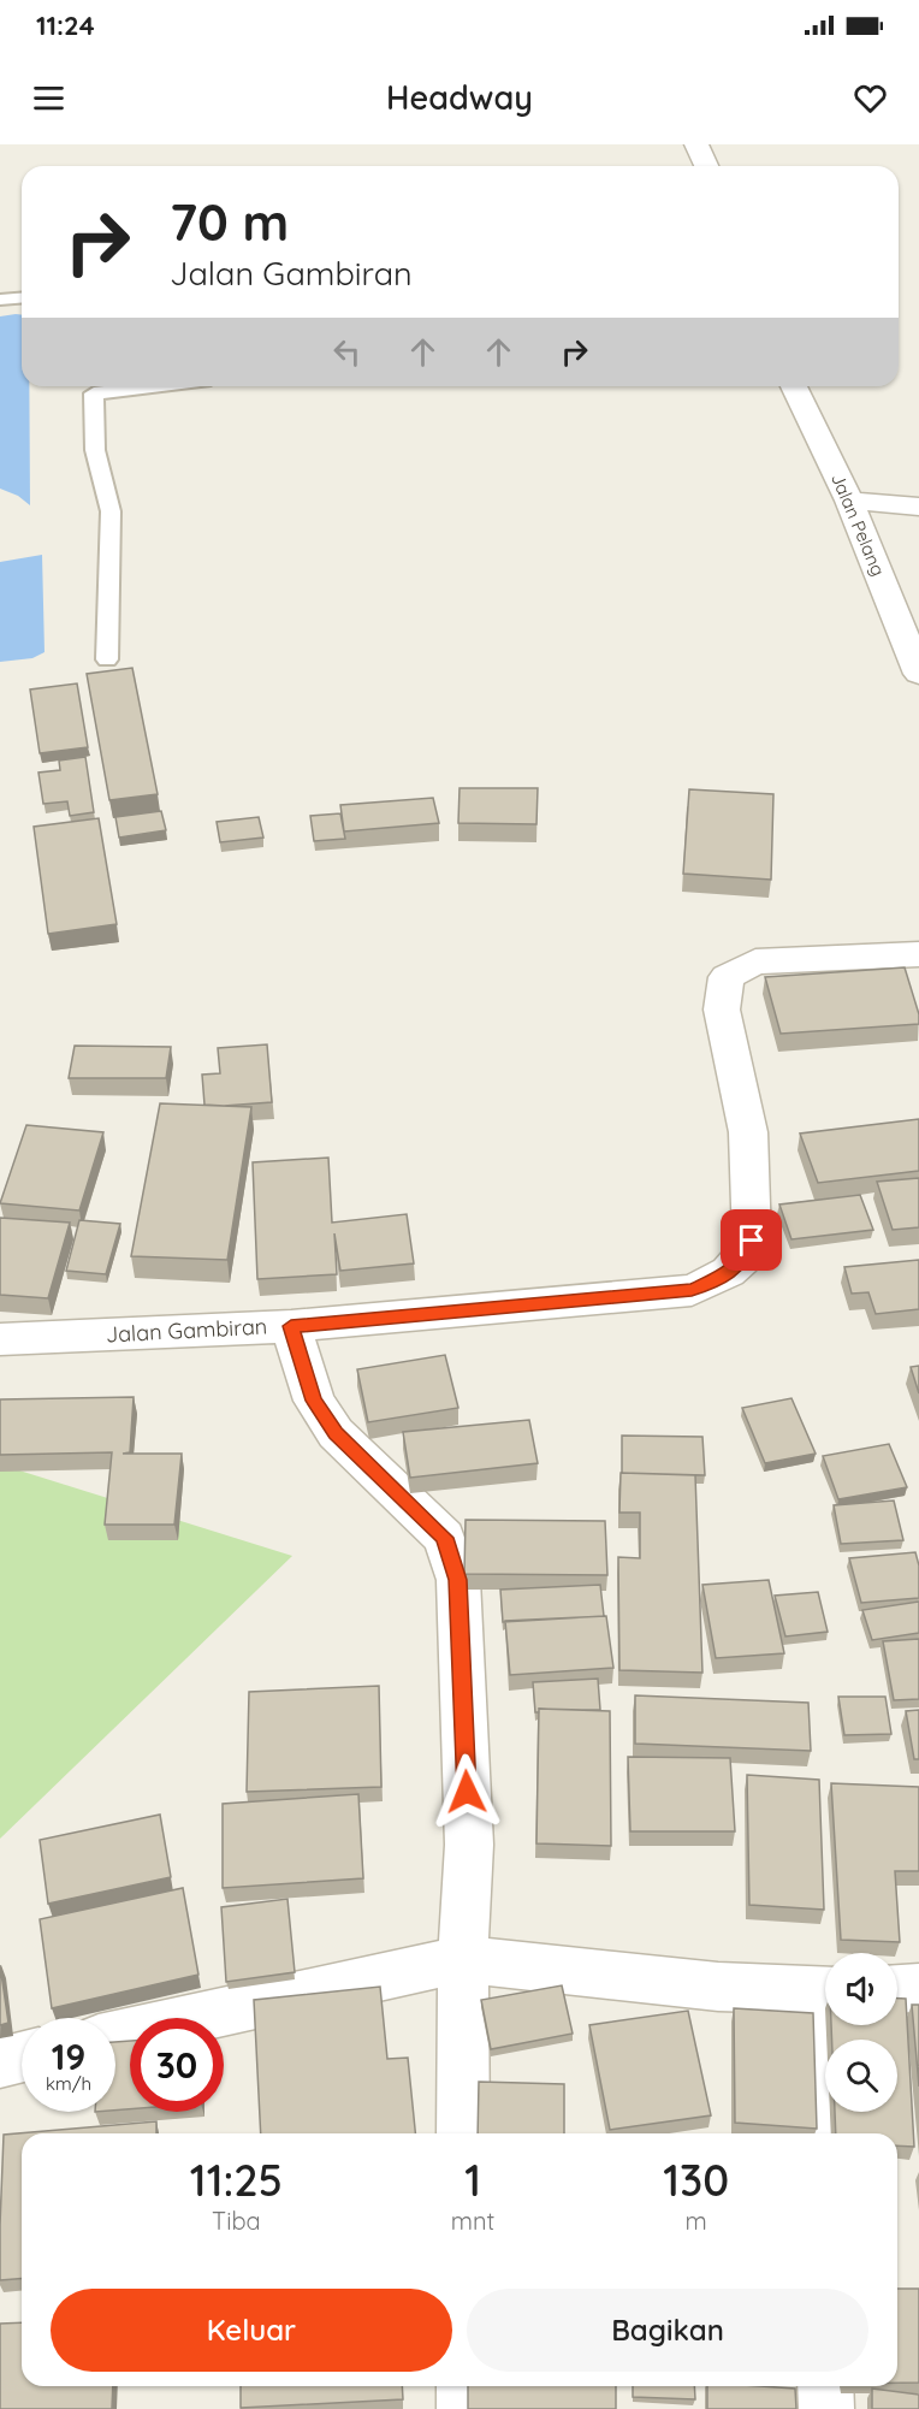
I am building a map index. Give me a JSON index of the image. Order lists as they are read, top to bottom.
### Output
{
  "streets": {
    "street": ["Jalan Pelang", "Jalan Gambiran"]
  },
  "page": {
    "status": "11:24",
    "header": "Headway",
    "turn": ["70 m", "Jalan Gambiran"],
    "speed": "19 km/h",
    "limit": "30",
    "eta": [
      "11:25",
      "Tiba",
      "1",
      "mnt",
      "130",
      "m"
    ],
    "buttons": ["Keluar", "Bagikan"]
  }
}
